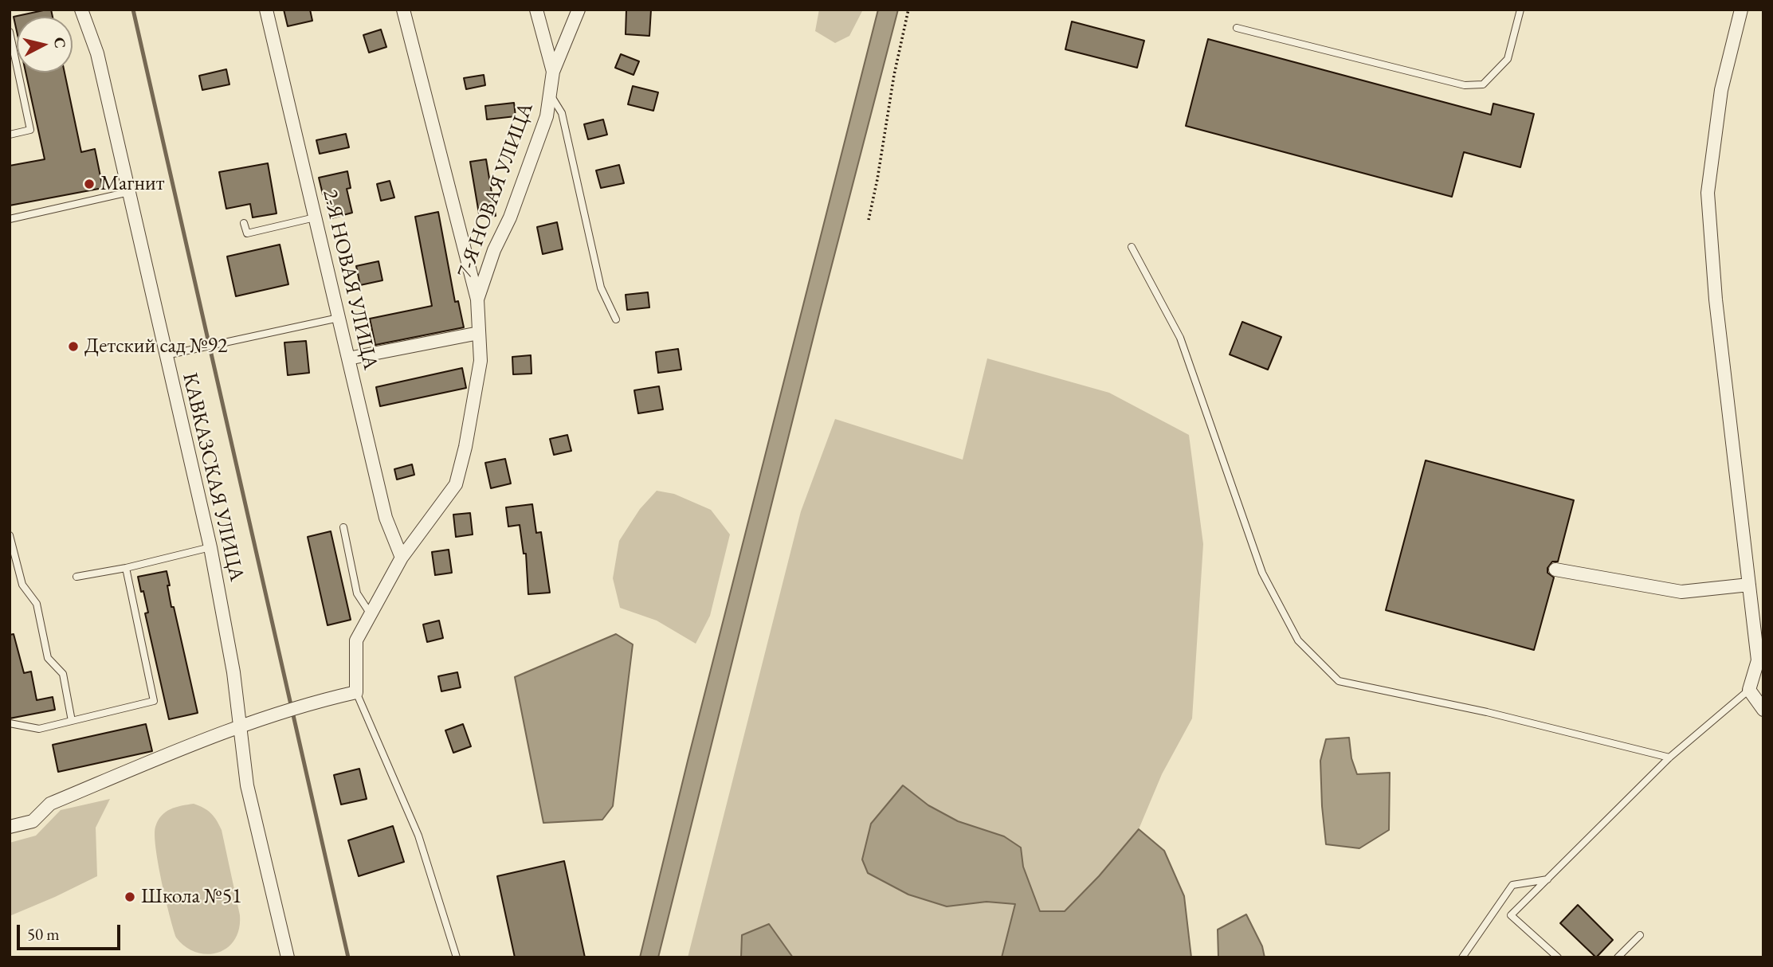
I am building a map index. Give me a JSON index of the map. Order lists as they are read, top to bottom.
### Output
{
  "streets": {
    "street": ["7-Я НОВАЯ УЛИЦА", "2-Я НОВАЯ УЛИЦА", "КАВКАЗСКАЯ УЛИЦА"]
  },
  "crossings": [
    ["7-Я НОВАЯ УЛИЦА", "2-Я НОВАЯ УЛИЦА"]
  ],
  "places": ["Магнит", "Детский сад №92", "Школа №51"],
  "scale_bar": "50 m",
  "north": "right"
}
